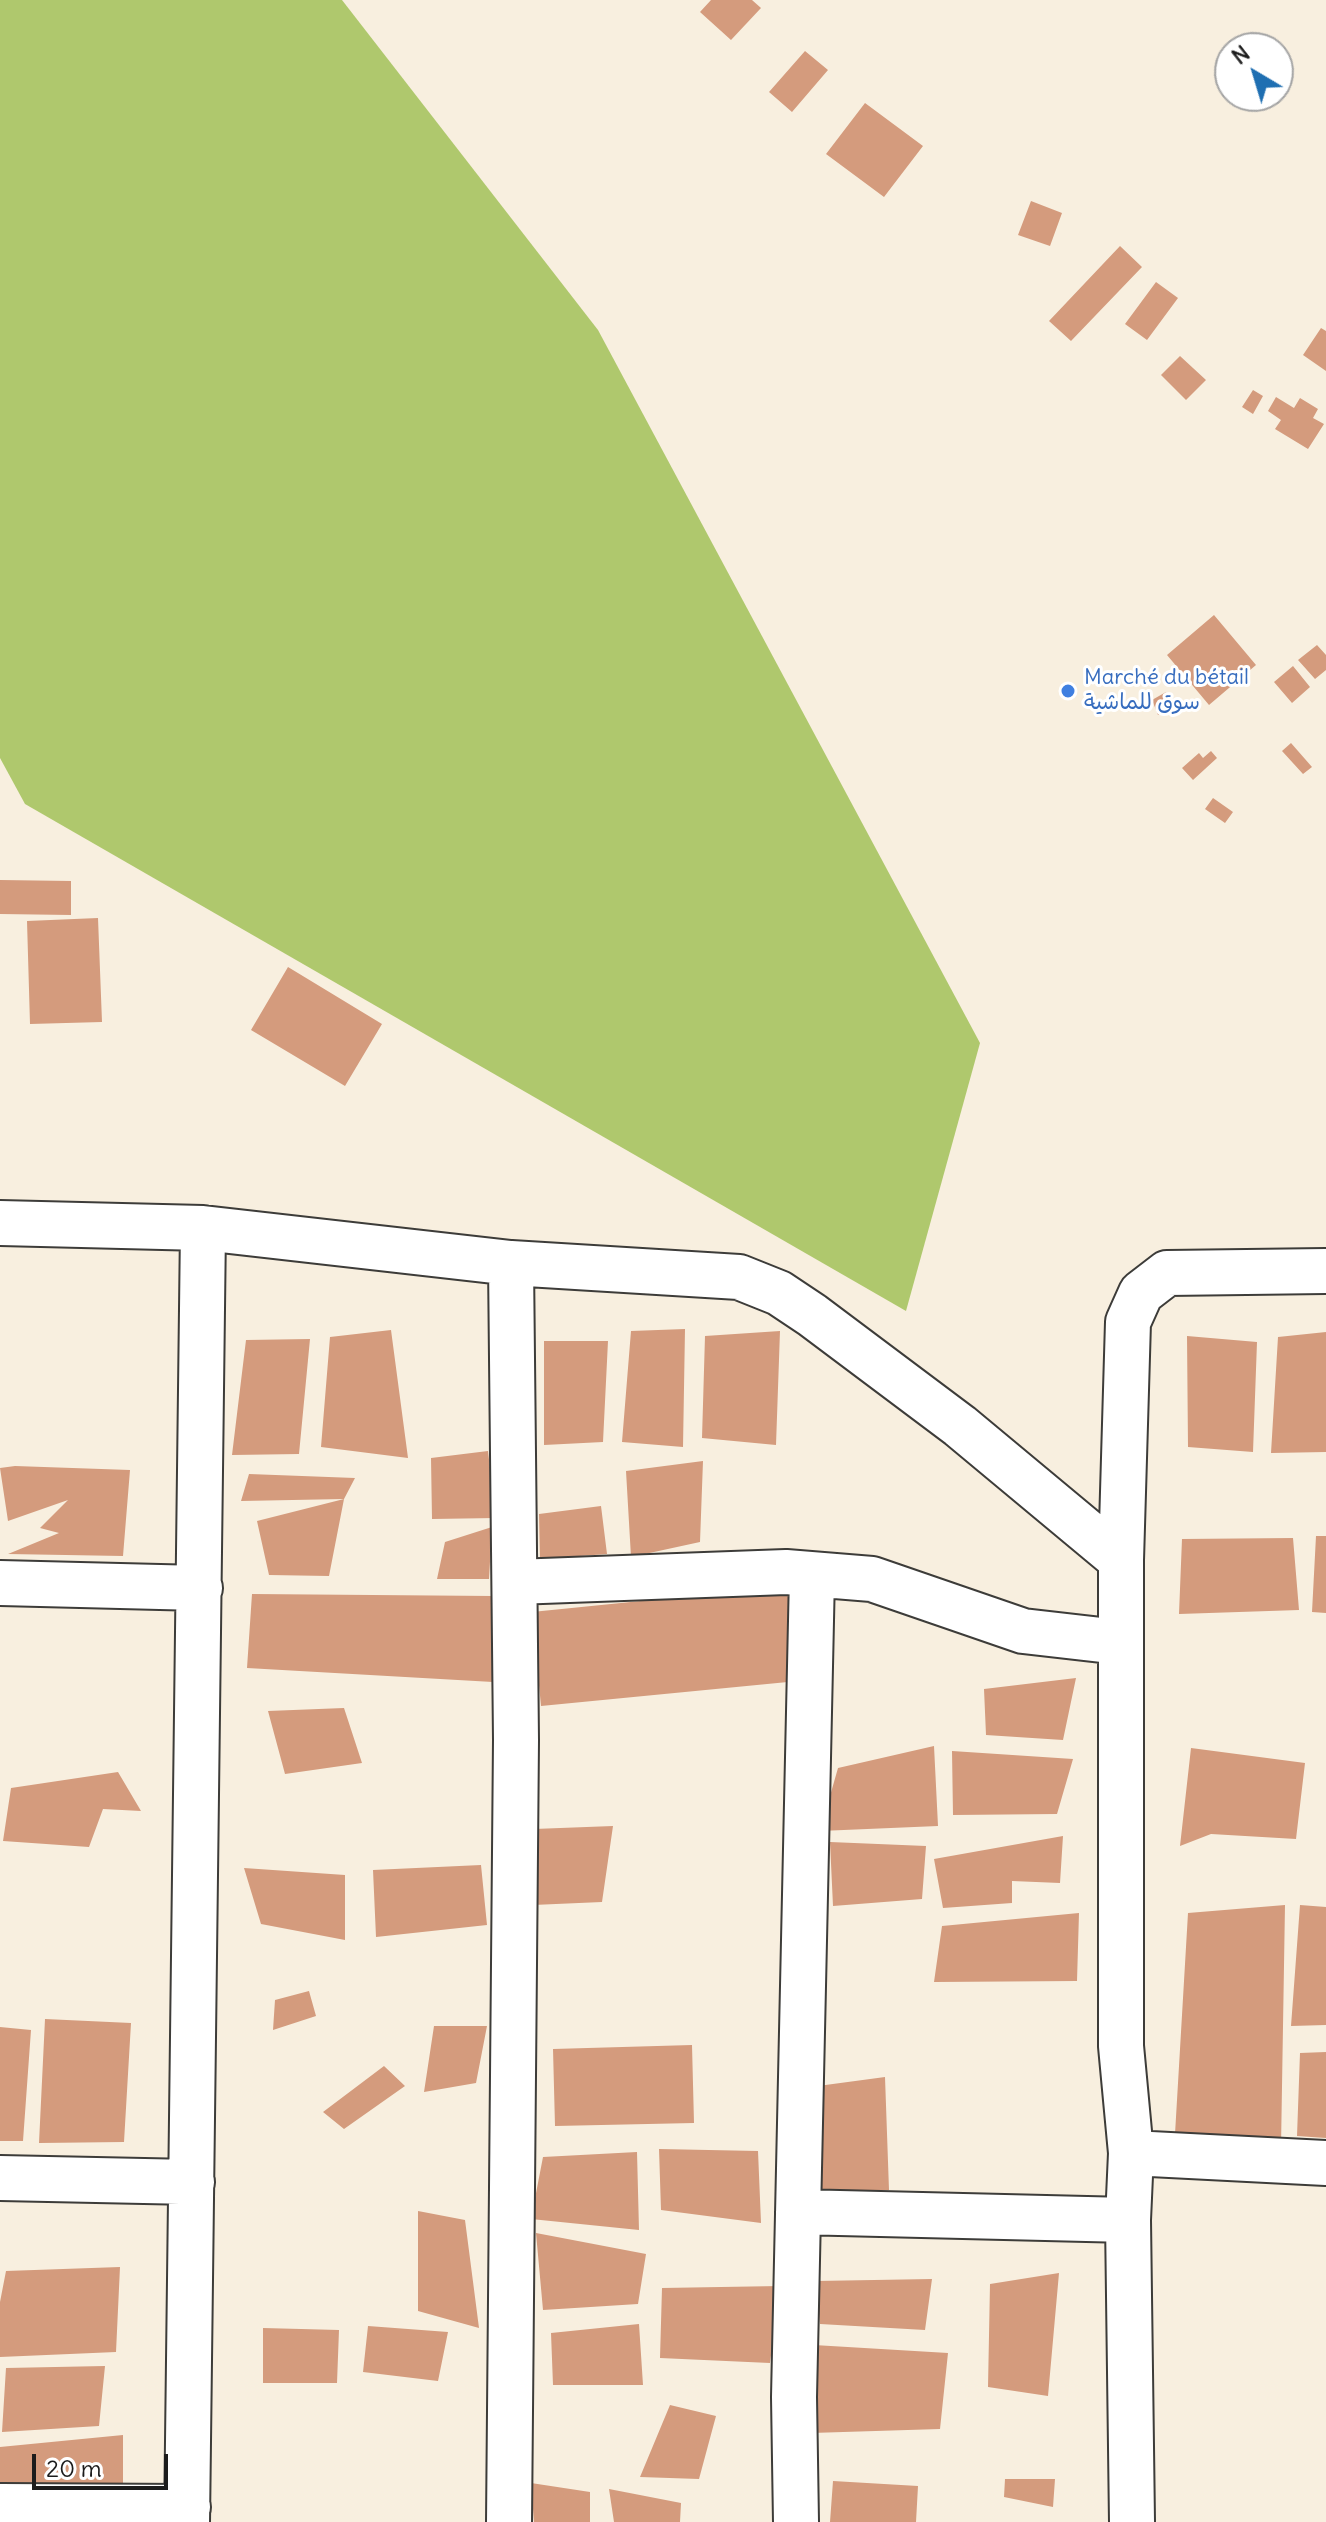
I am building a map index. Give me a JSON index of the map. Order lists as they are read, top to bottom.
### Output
{
  "places": ["Marché du bétail سوق للماشية"],
  "scale_bar": "20 m",
  "north": "top left"
}
